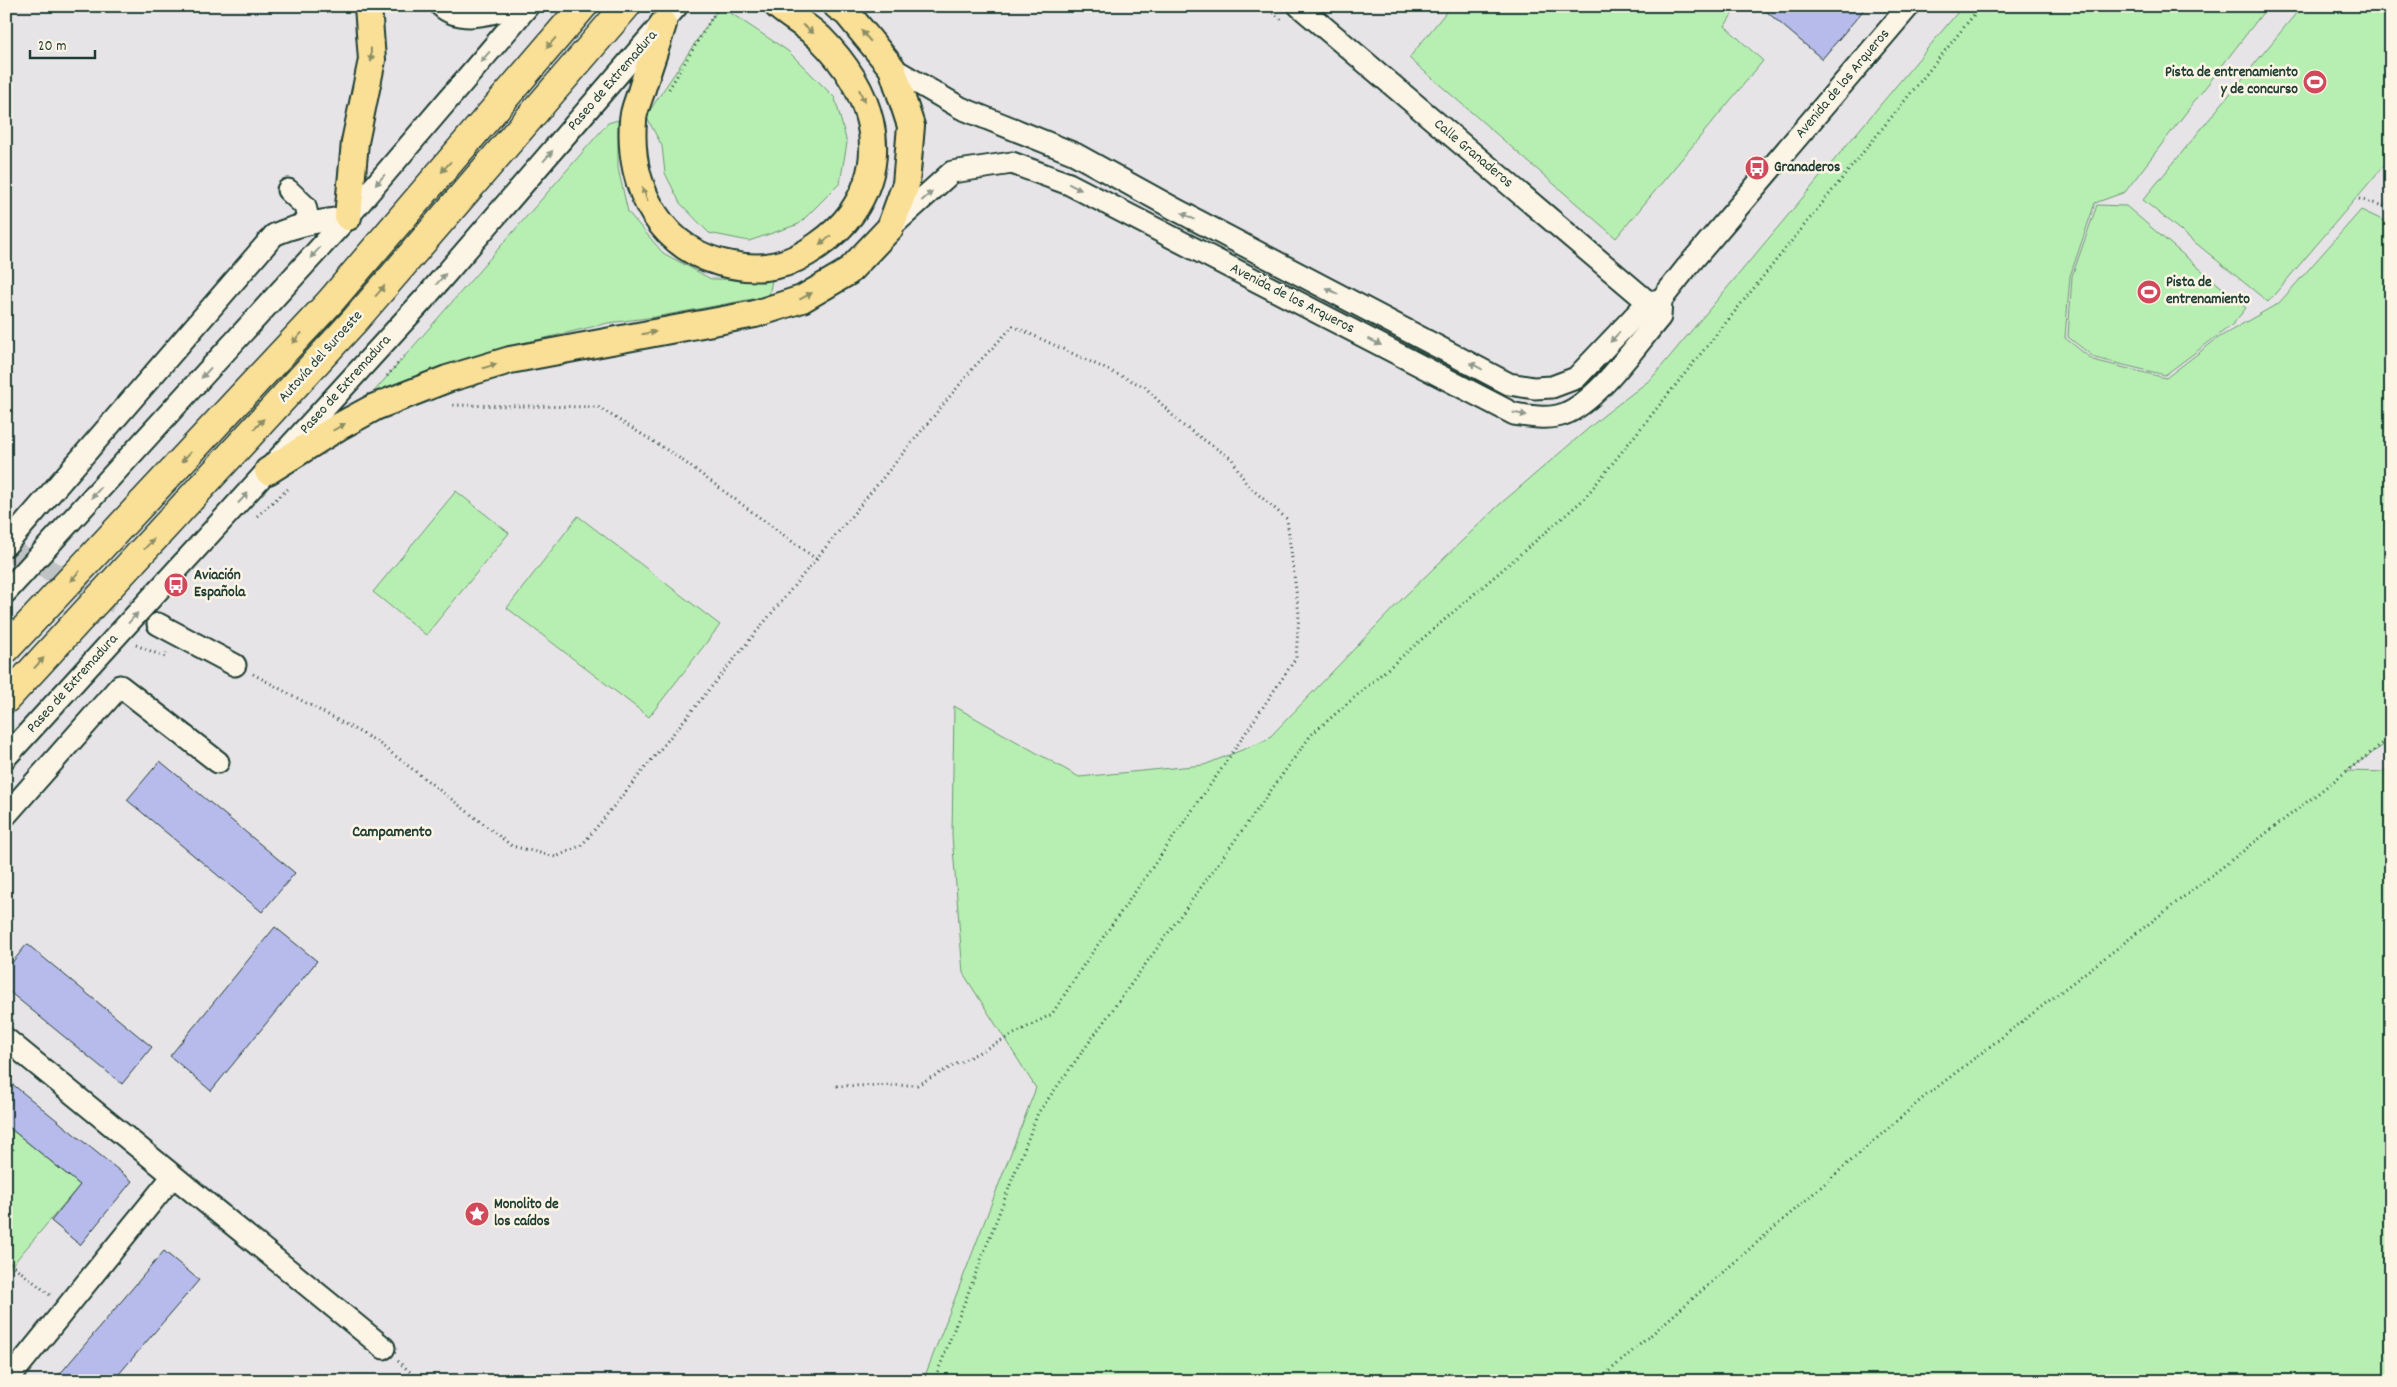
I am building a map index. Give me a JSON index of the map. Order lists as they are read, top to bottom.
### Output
{
  "streets": {
    "highway": ["Autovía del Suroeste"],
    "street": ["Paseo de Extremadura", "Avenida de los Arqueros", "Calle Granaderos"]
  },
  "crossings": [
    ["Avenida de los Arqueros", "Calle Granaderos"]
  ],
  "districts": ["Campamento"],
  "places": {
    "sports": ["Pista de entrenamiento y de concurso", "Pista de entrenamiento"],
    "bus stop": ["Granaderos", "Aviación Española"],
    "place": ["Monolito de los caídos"]
  },
  "scale_bar": "20 m"
}
